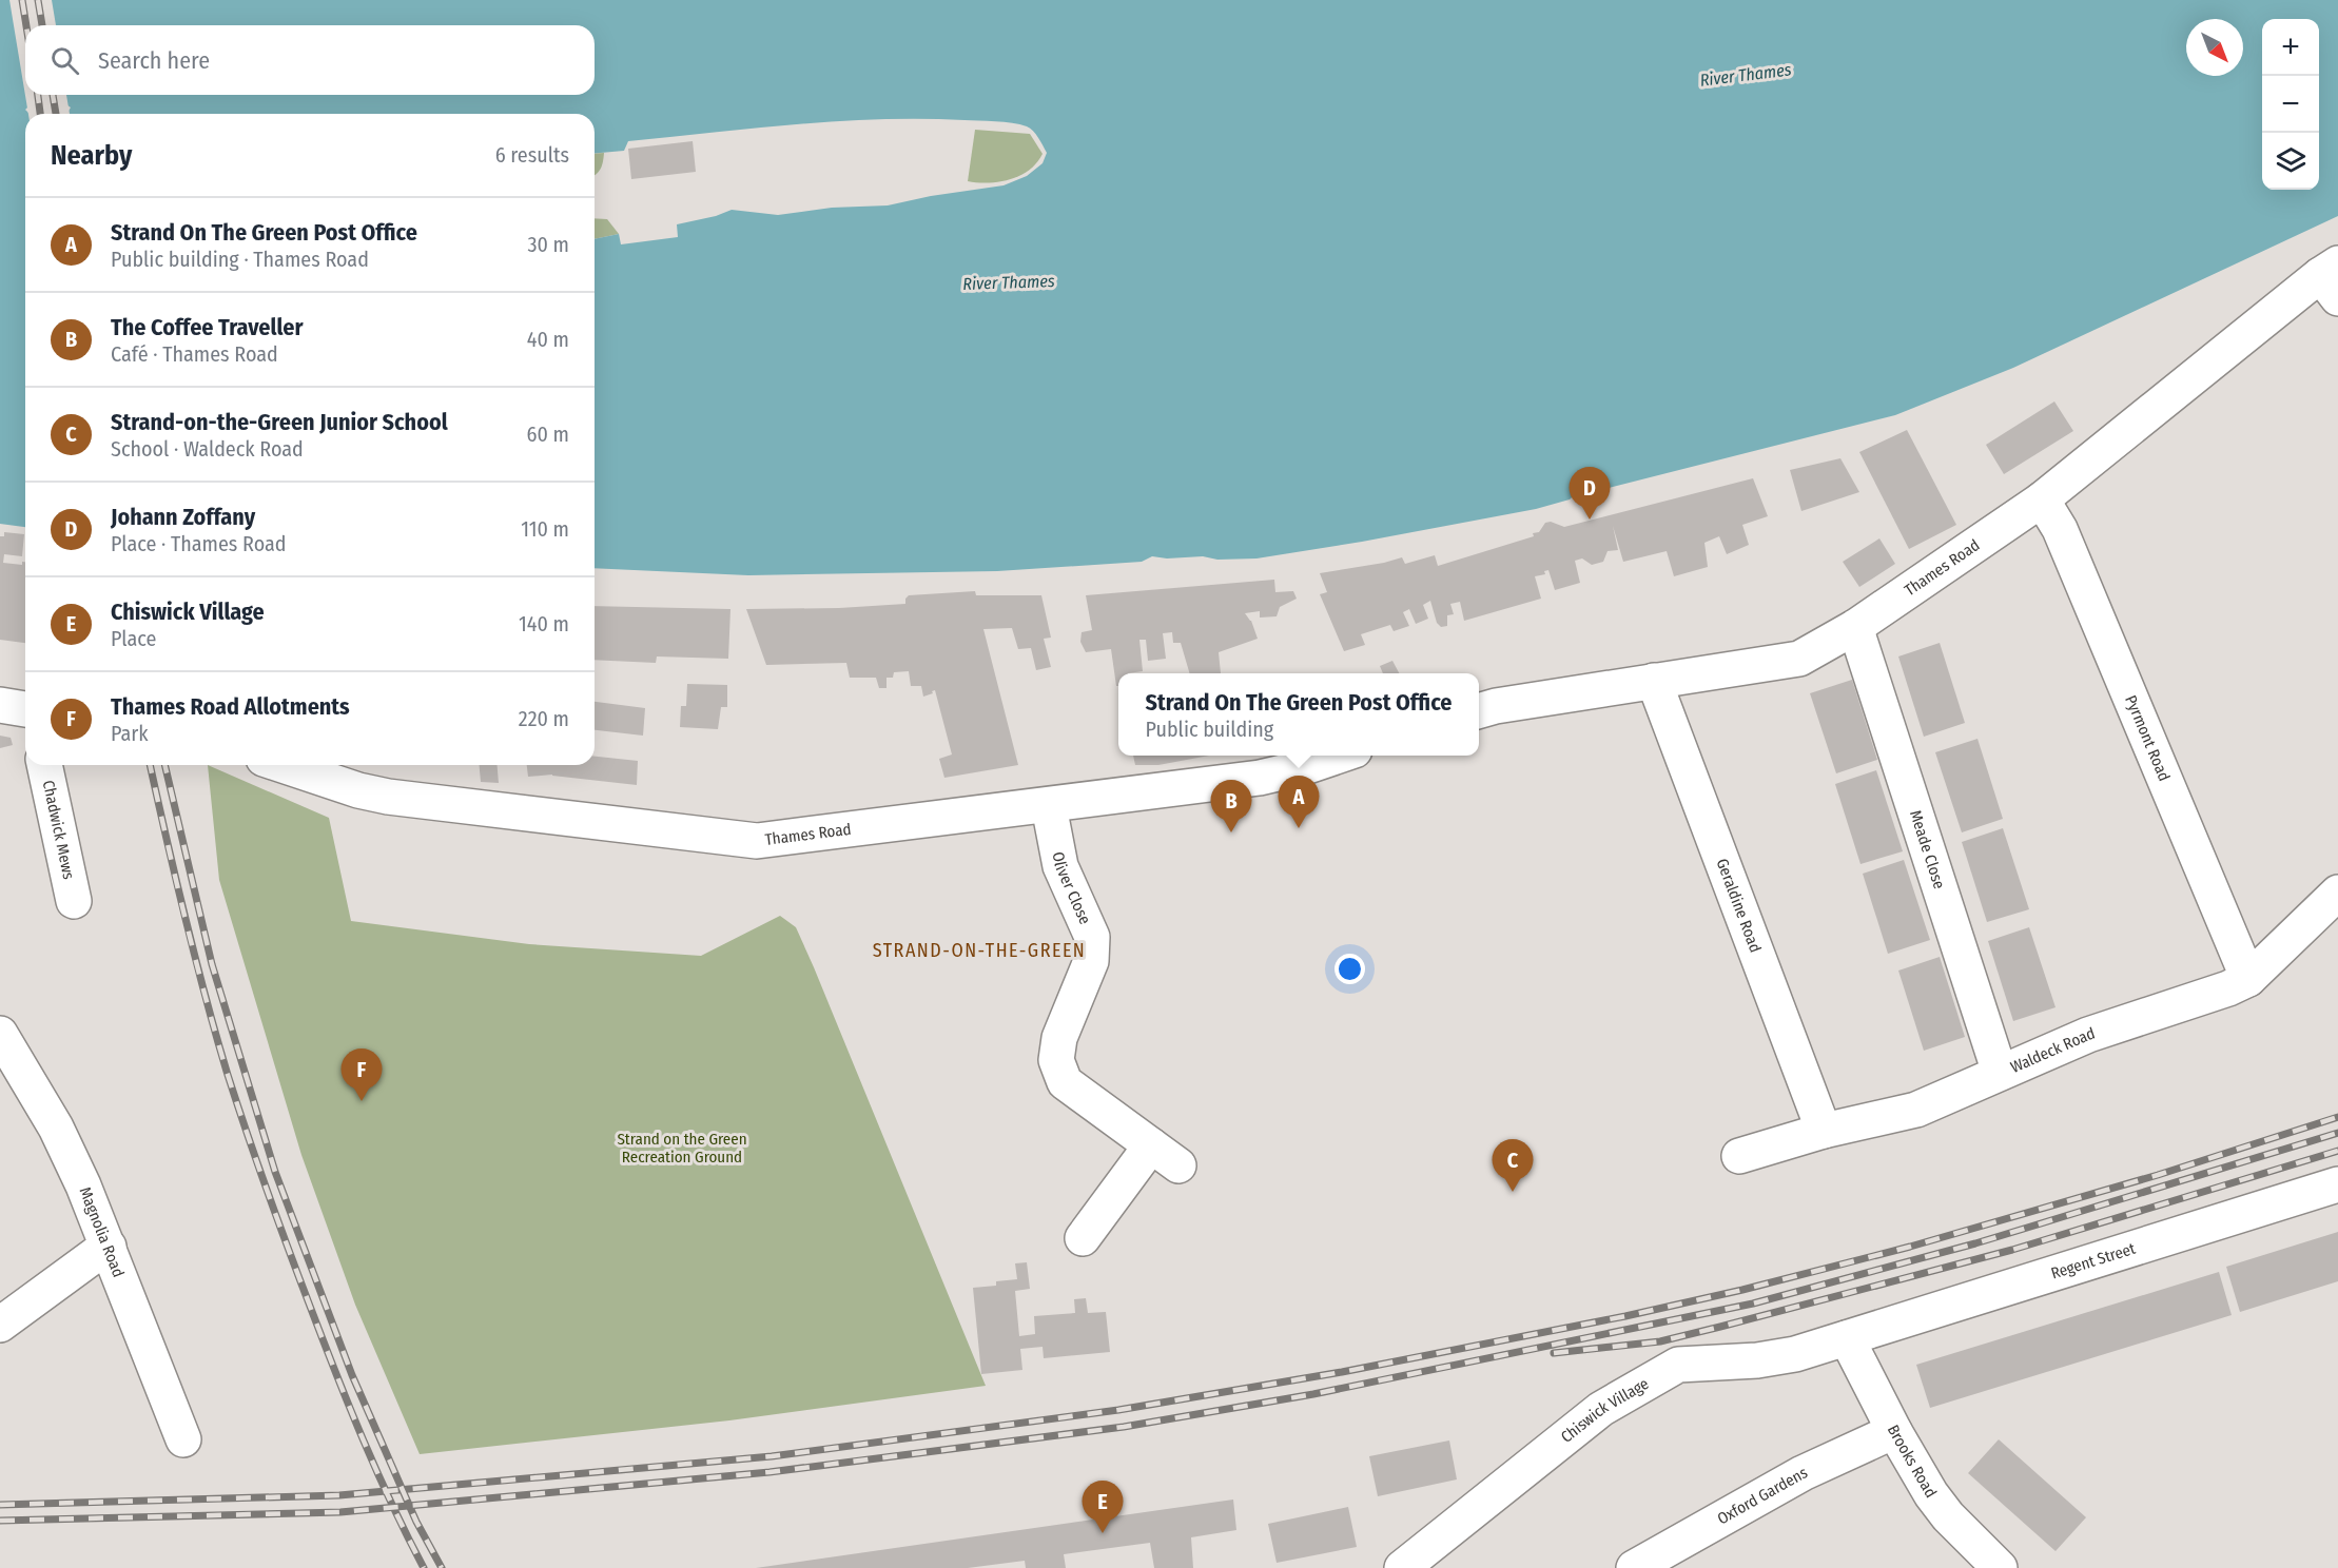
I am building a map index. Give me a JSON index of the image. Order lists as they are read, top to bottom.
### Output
{
  "streets": {
    "street": [
      "Thames Road",
      "Pyrmont Road",
      "Chadwick Mews",
      "Meade Close",
      "Oliver Close",
      "Geraldine Road",
      "Waldeck Road",
      "Magnolia Road",
      "Regent Street",
      "Chiswick Village",
      "Brooks Road",
      "Oxford Gardens"
    ]
  },
  "crossings": [
    ["Thames Road", "Pyrmont Road"],
    ["Thames Road", "Meade Close"],
    ["Thames Road", "Oliver Close"],
    ["Thames Road", "Geraldine Road"],
    ["Pyrmont Road", "Waldeck Road"],
    ["Meade Close", "Waldeck Road"],
    ["Geraldine Road", "Waldeck Road"],
    ["Regent Street", "Chiswick Village"],
    ["Regent Street", "Brooks Road"],
    ["Chiswick Village", "Brooks Road"],
    ["Brooks Road", "Oxford Gardens"]
  ],
  "districts": ["STRAND-ON-THE-GREEN"],
  "water": ["River Thames"],
  "parks": ["Strand on the Green Recreation Ground"],
  "north": "bottom right",
  "page": {
    "map_buttons": ["+", "−"],
    "search": "Search here",
    "heading": ["Nearby", "6 results"],
    "list": [
      {
        "mark": "A",
        "name": "Strand On The Green Post Office",
        "note": "Public building · Thames Road",
        "value": "30 m"
      },
      {
        "mark": "B",
        "name": "The Coffee Traveller",
        "note": "Café · Thames Road",
        "value": "40 m"
      },
      {
        "mark": "C",
        "name": "Strand-on-the-Green Junior School",
        "note": "School · Waldeck Road",
        "value": "60 m"
      },
      {
        "mark": "D",
        "name": "Johann Zoffany",
        "note": "Place · Thames Road",
        "value": "110 m"
      },
      {
        "mark": "E",
        "name": "Chiswick Village",
        "note": "Place",
        "value": "140 m"
      },
      {
        "mark": "F",
        "name": "Thames Road Allotments",
        "note": "Park",
        "value": "220 m"
      }
    ],
    "pins": [
      "D",
      "A",
      "B",
      "F",
      "C",
      "E"
    ],
    "popup": ["Strand On The Green Post Office", "Public building"]
  }
}
